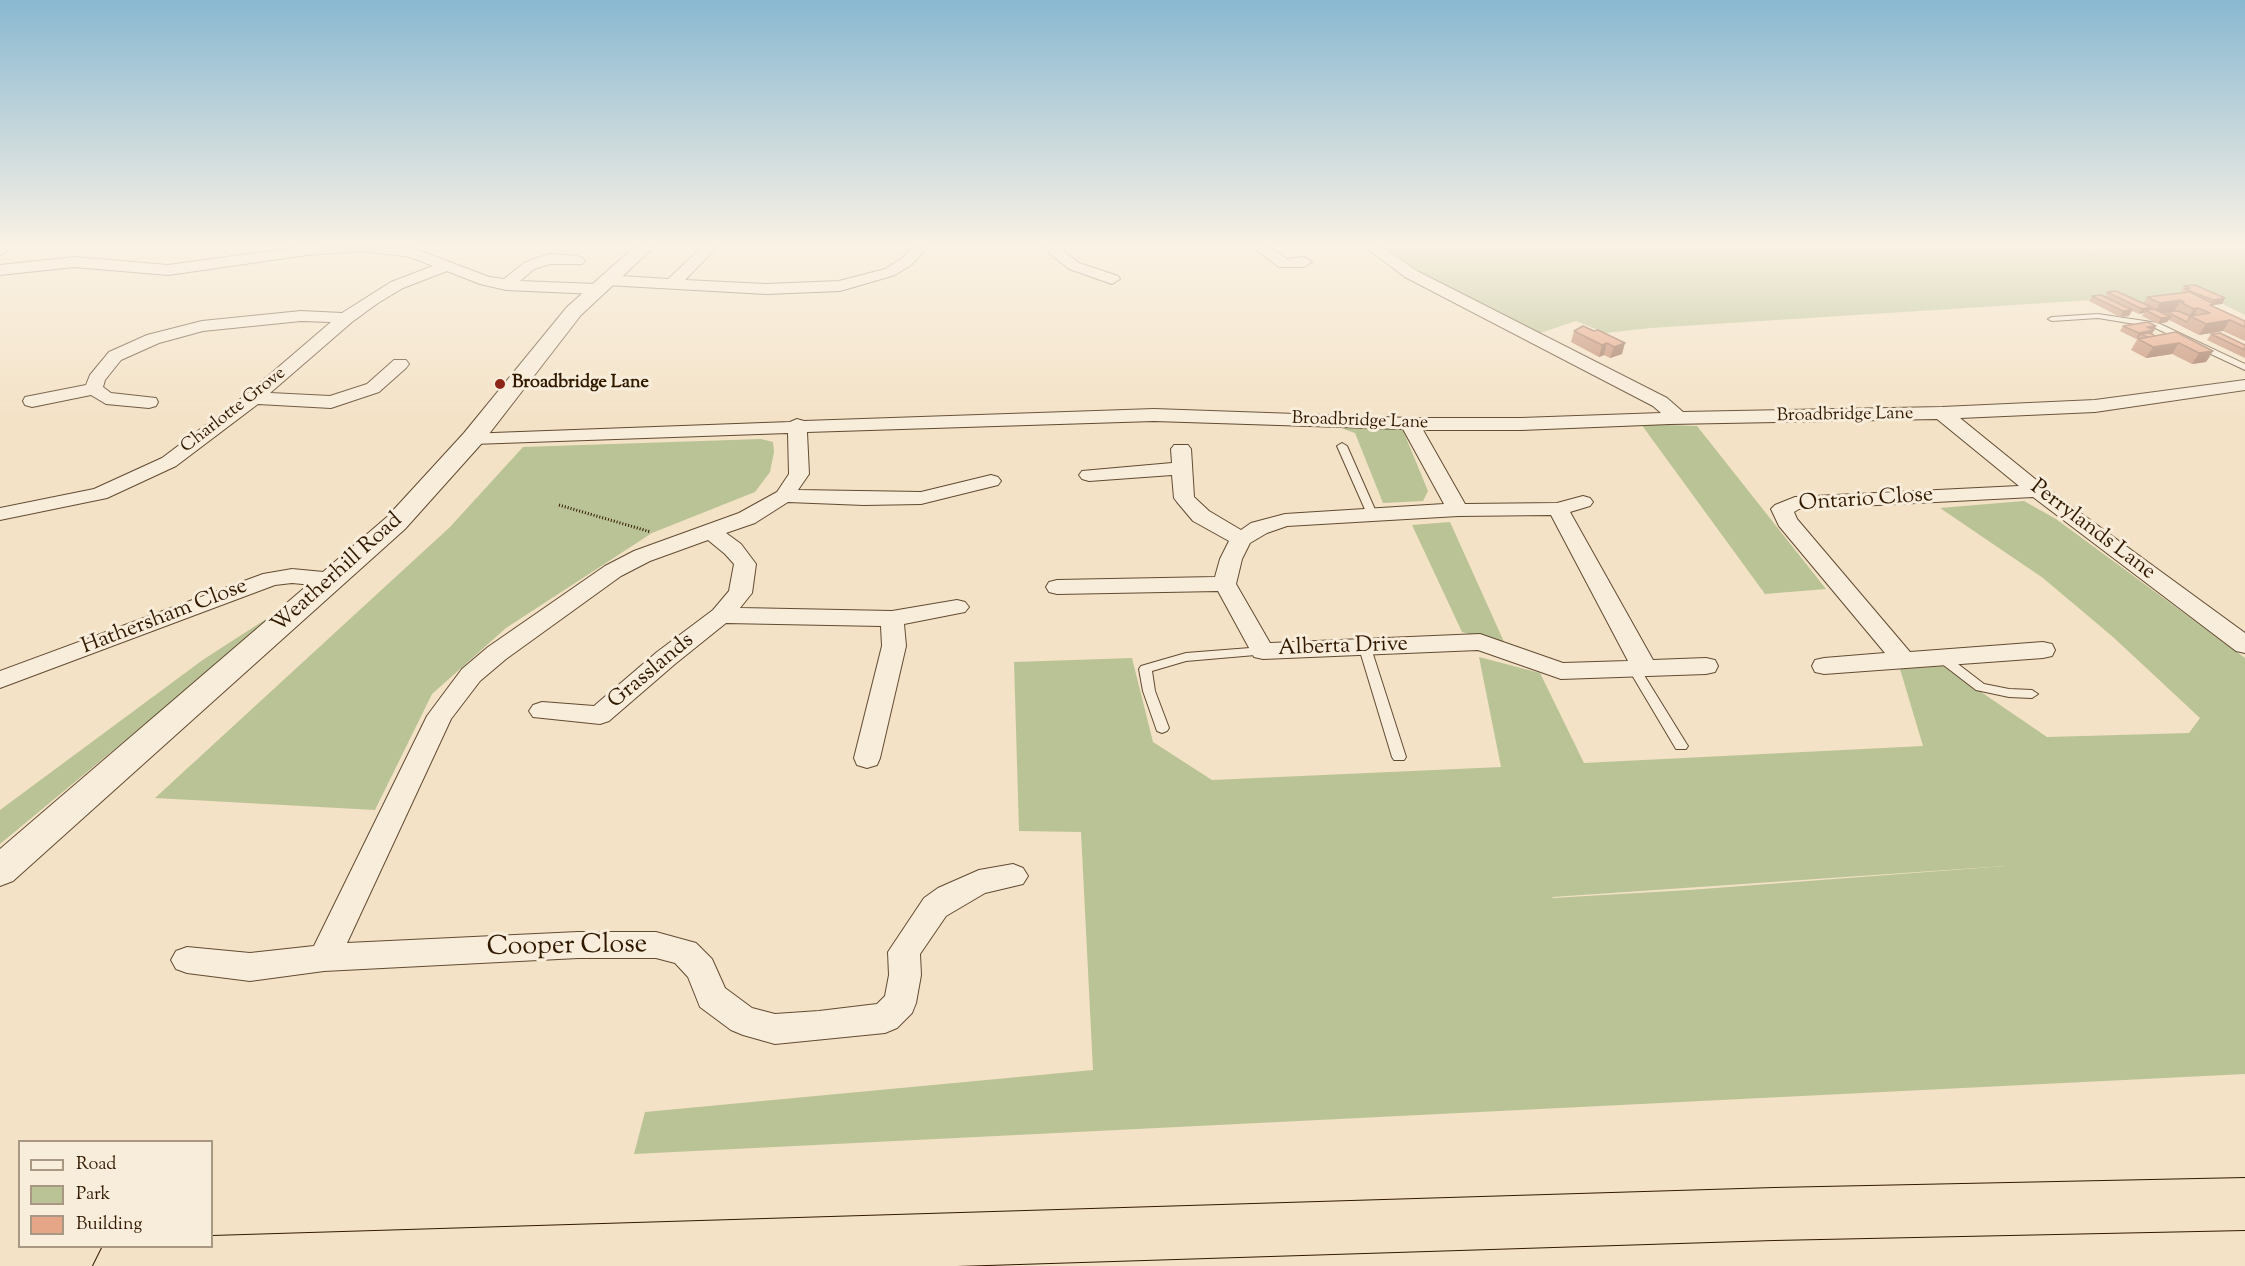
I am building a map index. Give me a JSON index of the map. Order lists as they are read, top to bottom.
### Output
{
  "streets": {
    "street": [
      "Charlotte Grove",
      "Broadbridge Lane",
      "Ontario Close",
      "Perrylands Lane",
      "Weatherhill Road",
      "Hathersham Close",
      "Alberta Drive",
      "Grasslands",
      "Cooper Close"
    ]
  },
  "crossings": [
    ["Broadbridge Lane", "Perrylands Lane"],
    ["Broadbridge Lane", "Weatherhill Road"],
    ["Ontario Close", "Perrylands Lane"],
    ["Weatherhill Road", "Hathersham Close"]
  ],
  "places": ["Broadbridge Lane"],
  "legend": ["Road", "Park", "Building"]
}
